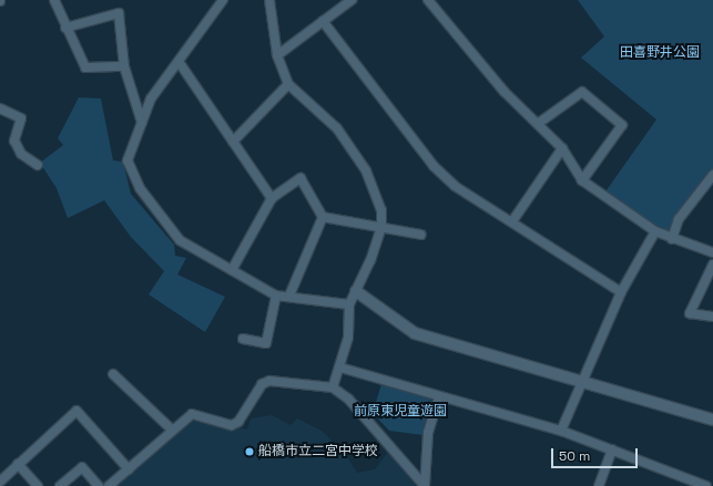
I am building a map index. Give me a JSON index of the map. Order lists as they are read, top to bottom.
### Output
{
  "parks": ["田喜野井公園", "前原東児童遊園"],
  "places": ["船橋市立二宮中学校"],
  "scale_bar": "50 m"
}
